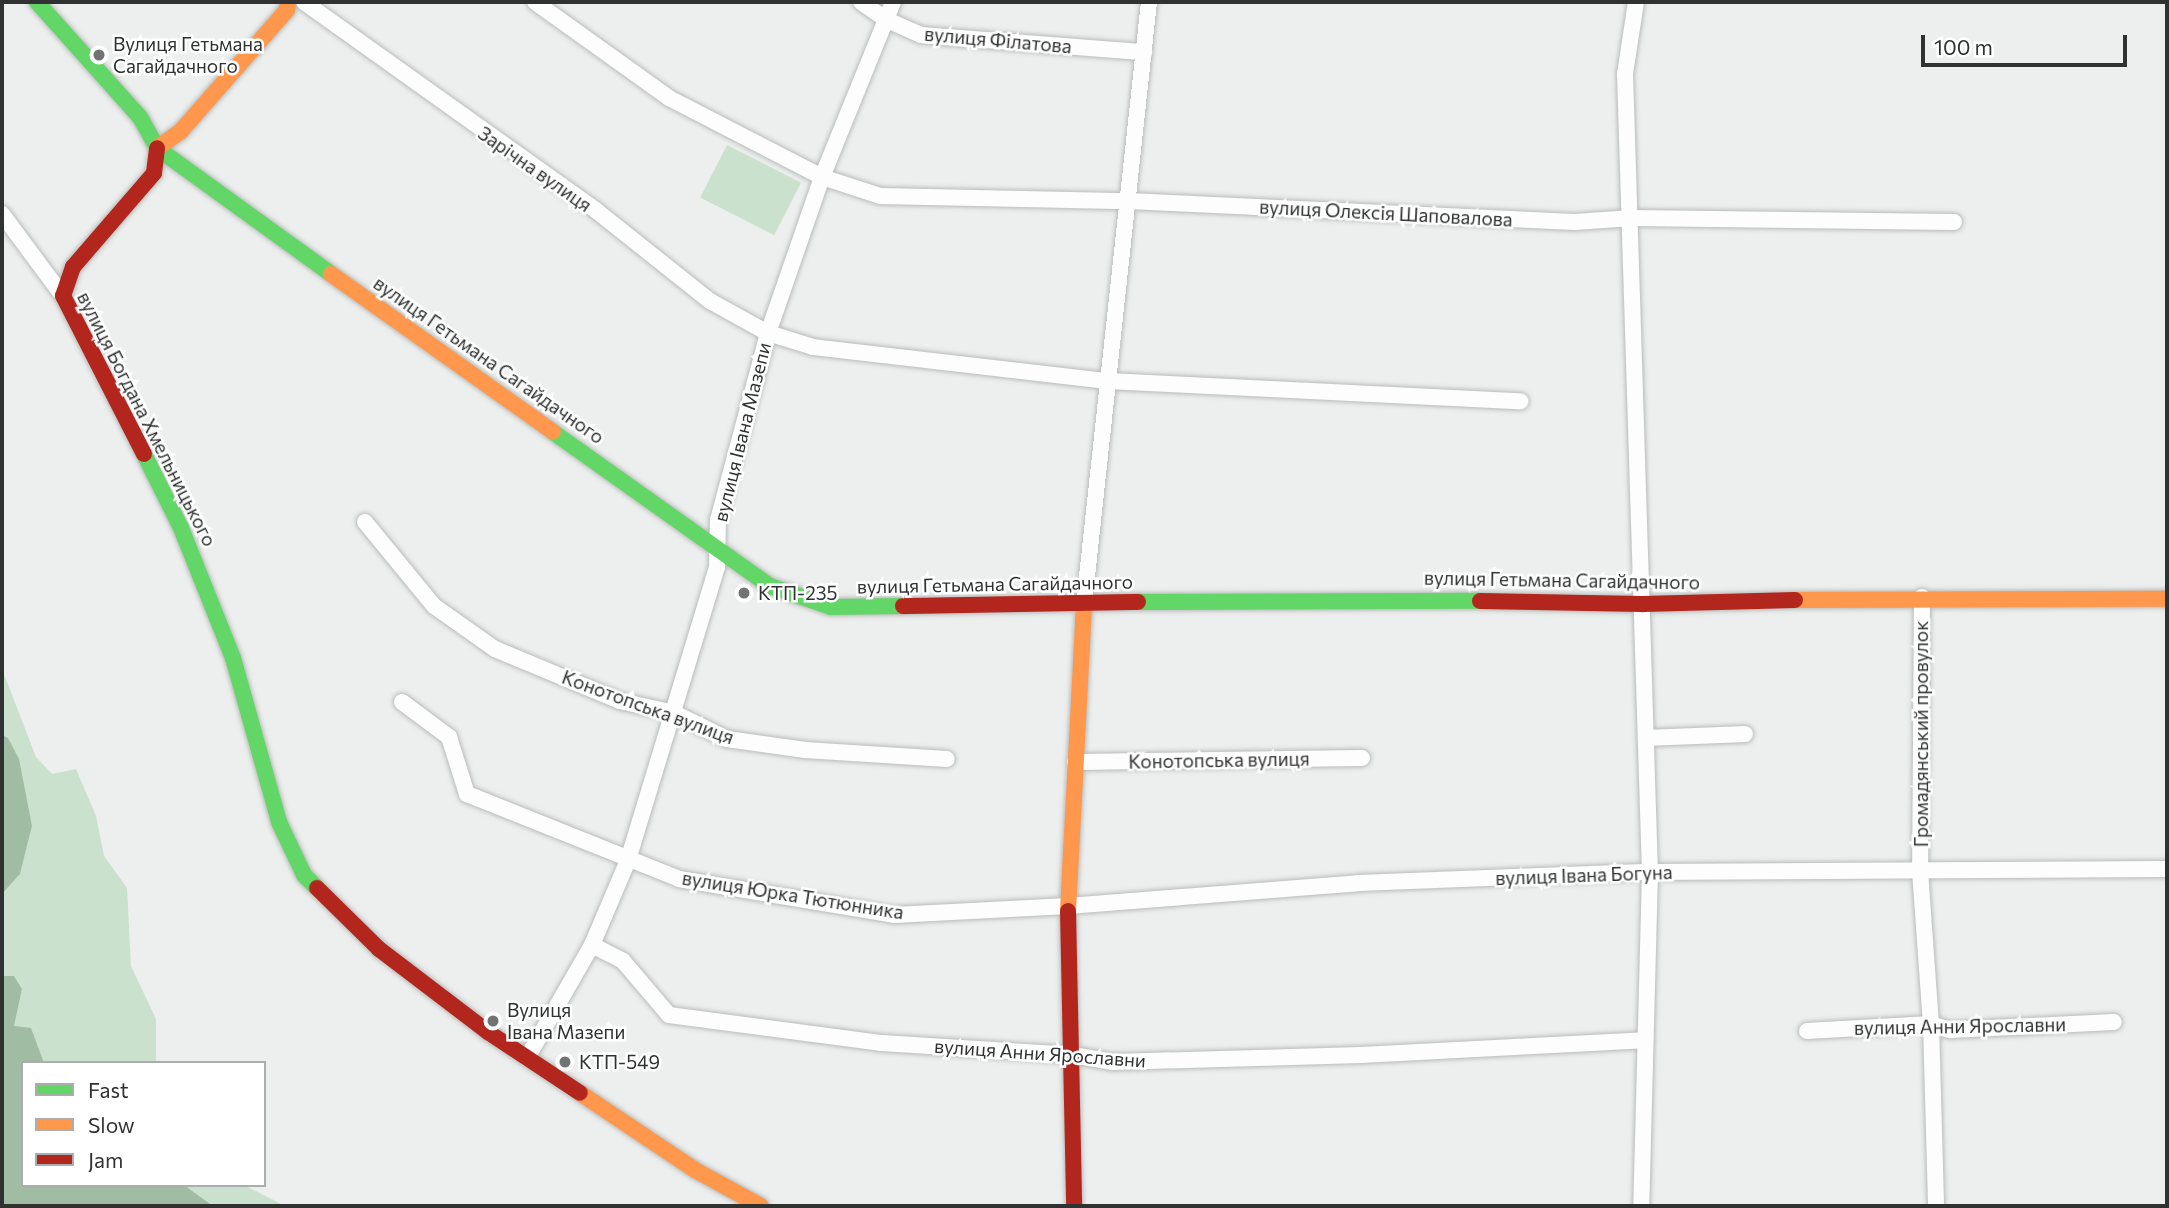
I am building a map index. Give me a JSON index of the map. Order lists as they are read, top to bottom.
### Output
{
  "streets": {
    "street": [
      "вулиця Філатова",
      "Зарічна вулиця",
      "вулиця Олексія Шаповалова",
      "вулиця Гетьмана Сагайдачного",
      "вулиця Богдана Хмельницького",
      "вулиця Івана Мазепи",
      "Конотопська вулиця",
      "Громадянський провулок",
      "вулиця Івана Богуна",
      "вулиця Юрка Тютюнника",
      "вулиця Анни Ярославни"
    ]
  },
  "crossings": [
    ["вулиця Філатова", "вулиця Івана Мазепи"],
    ["Зарічна вулиця", "вулиця Івана Мазепи"],
    ["вулиця Олексія Шаповалова", "вулиця Івана Мазепи"],
    ["вулиця Гетьмана Сагайдачного", "вулиця Івана Мазепи"],
    ["вулиця Гетьмана Сагайдачного", "Громадянський провулок"],
    ["вулиця Богдана Хмельницького", "вулиця Івана Мазепи"],
    ["вулиця Івана Мазепи", "Конотопська вулиця"],
    ["вулиця Івана Мазепи", "вулиця Юрка Тютюнника"],
    ["вулиця Івана Мазепи", "вулиця Анни Ярославни"],
    ["Громадянський провулок", "вулиця Івана Богуна"],
    ["Громадянський провулок", "вулиця Анни Ярославни"],
    ["вулиця Івана Богуна", "вулиця Юрка Тютюнника"]
  ],
  "places": [
    "Вулиця Гетьмана Сагайдачного",
    "КТП-235",
    "Вулиця Івана Мазепи",
    "КТП-549"
  ],
  "legend": ["Fast", "Slow", "Jam"],
  "scale_bar": "100 m"
}
